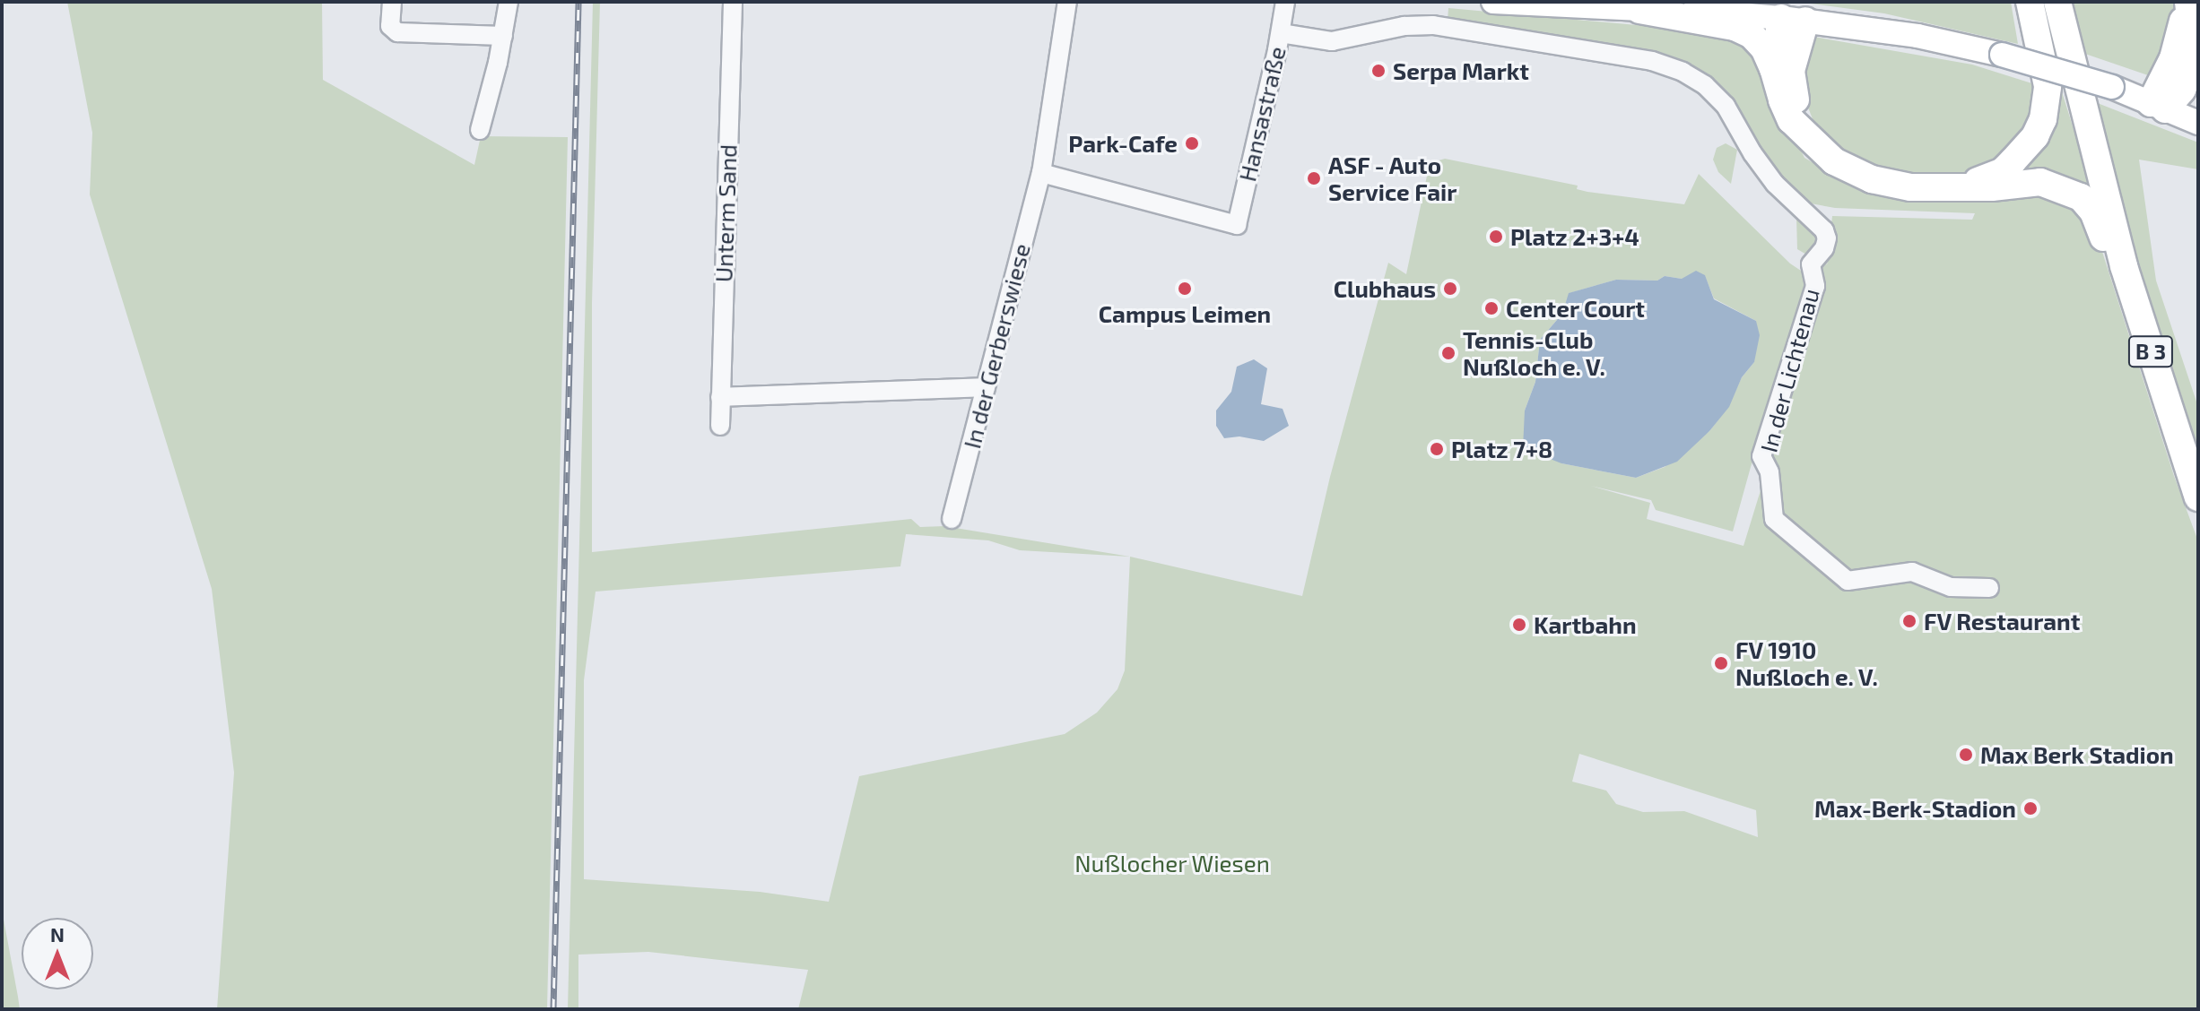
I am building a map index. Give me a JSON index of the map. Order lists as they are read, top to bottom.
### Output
{
  "streets": {
    "highway": ["B 3"],
    "street": [
      "Hansastraße",
      "Unterm Sand",
      "In der Gerberswiese",
      "In der Lichtenau"
    ]
  },
  "crossings": [
    ["Hansastraße", "In der Gerberswiese"],
    ["Hansastraße", "In der Lichtenau"]
  ],
  "parks": ["Nußlocher Wiesen"],
  "places": [
    "Serpa Markt",
    "Park-Cafe",
    "ASF - Auto Service Fair",
    "Platz 2+3+4",
    "Campus Leimen",
    "Clubhaus",
    "Center Court",
    "Tennis-Club Nußloch e. V.",
    "Platz 7+8",
    "FV Restaurant",
    "Kartbahn",
    "FV 1910 Nußloch e. V.",
    "Max Berk Stadion",
    "Max-Berk-Stadion"
  ],
  "north": "top"
}
